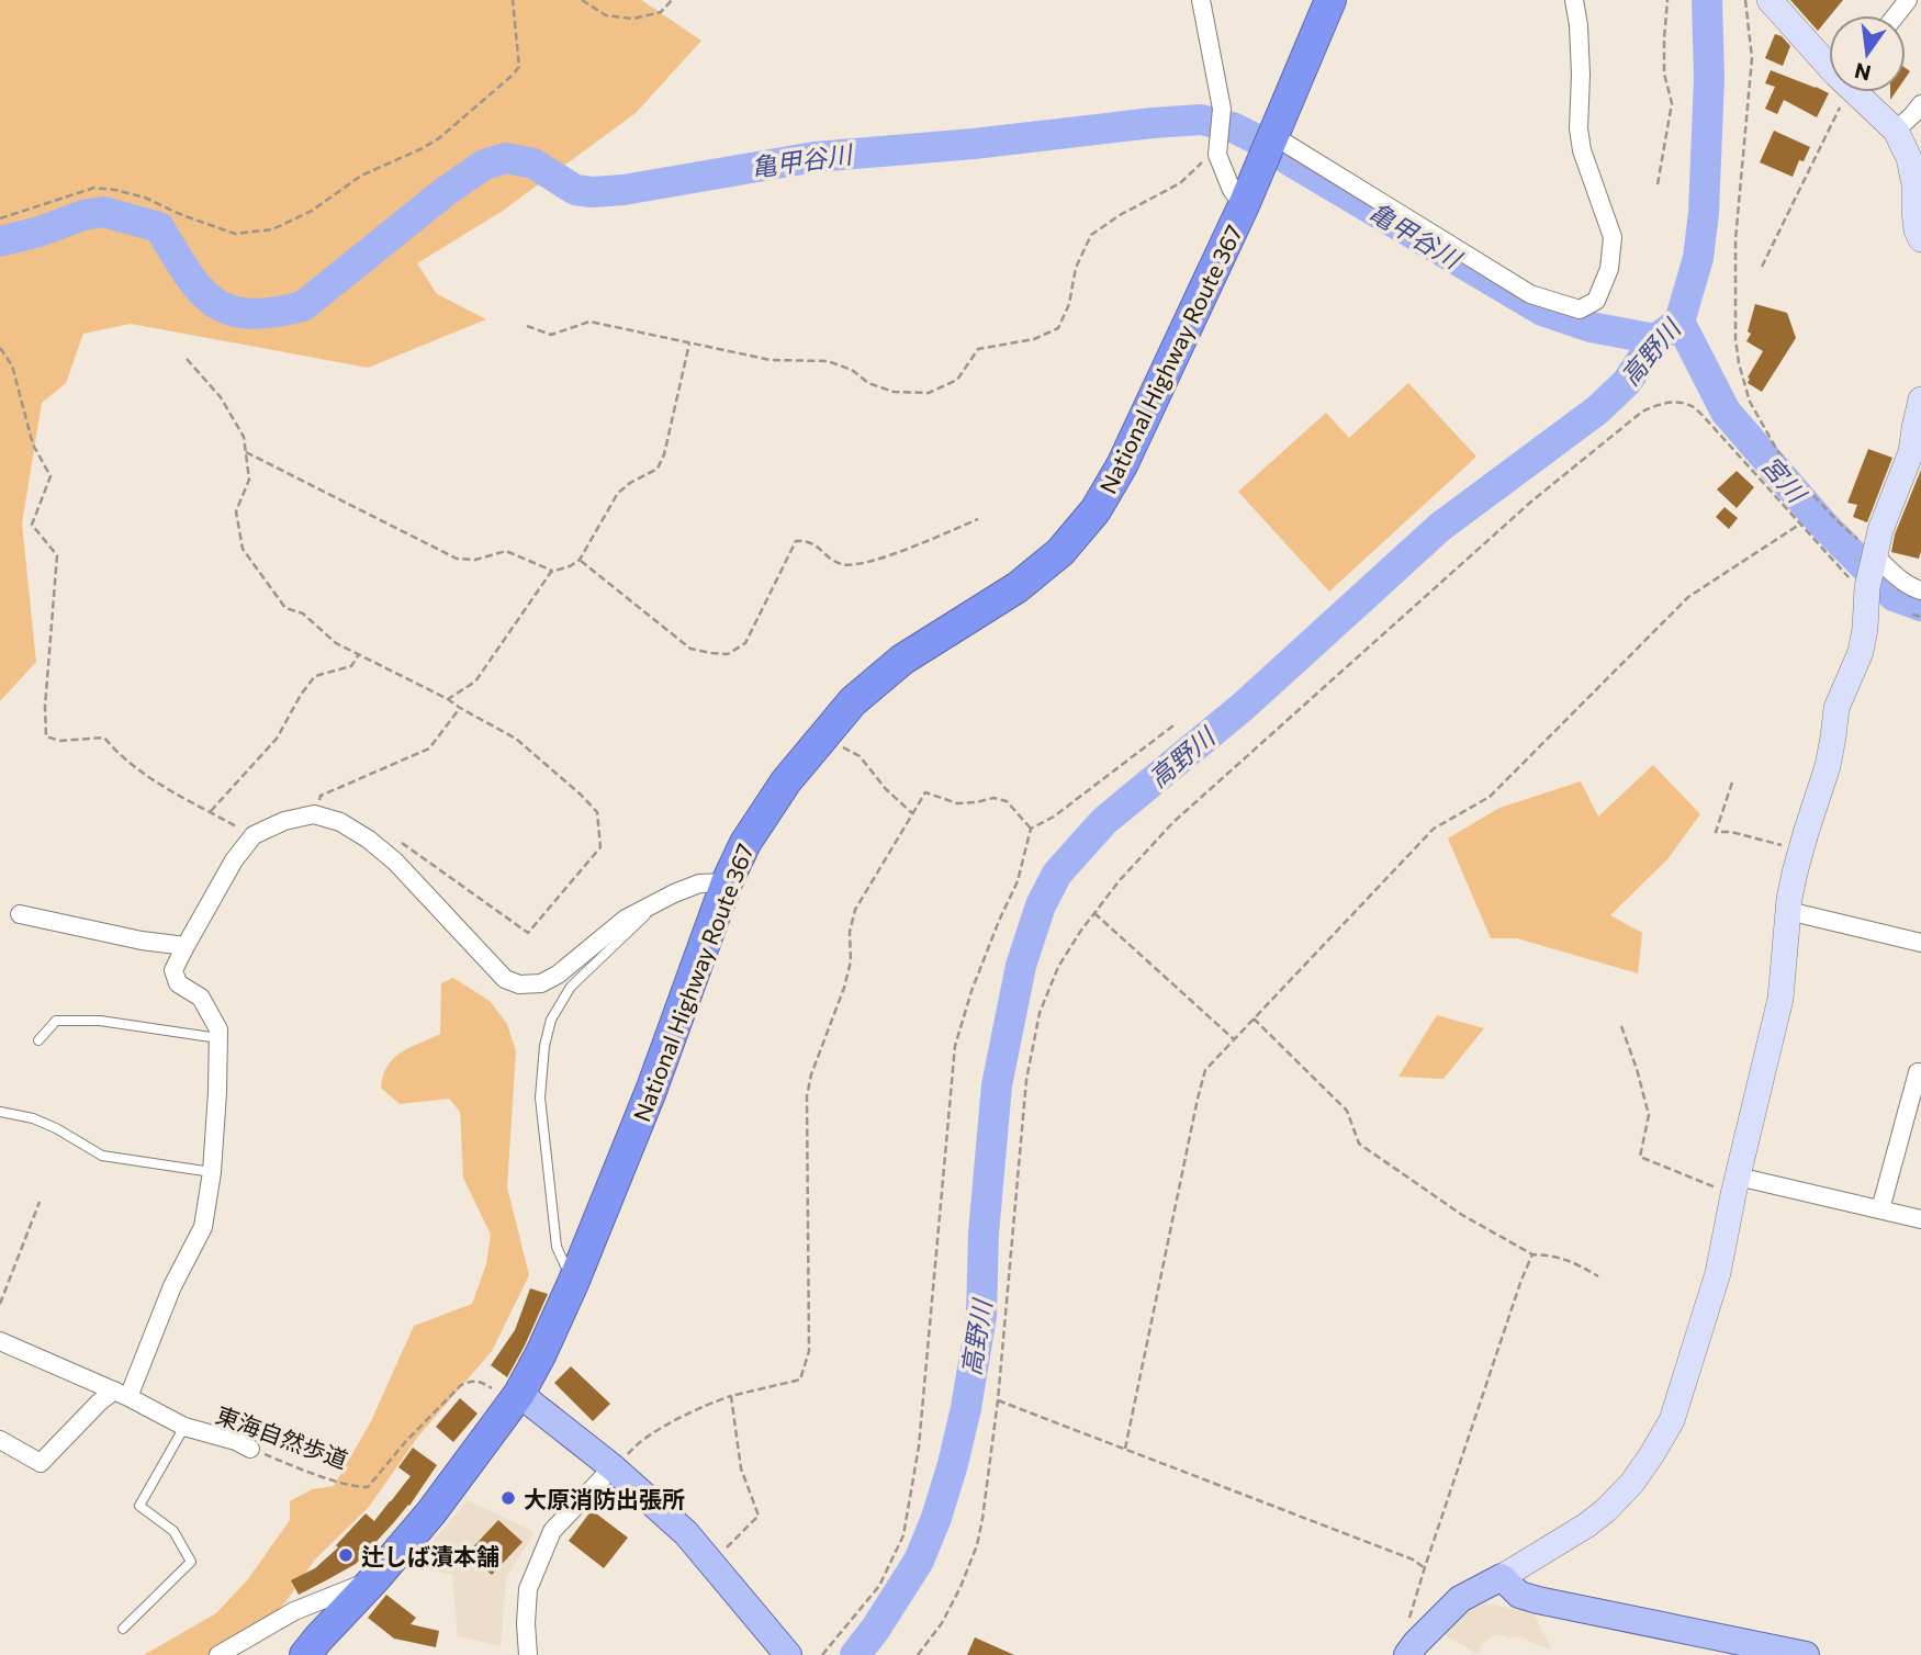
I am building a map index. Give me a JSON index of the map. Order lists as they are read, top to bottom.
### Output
{
  "streets": {
    "highway": ["National Highway Route 367"],
    "street": ["東海自然歩道"]
  },
  "crossings": [
    ["National Highway Route 367", "東海自然歩道"]
  ],
  "water": ["亀甲谷川", "高野川", "宮川"],
  "places": ["大原消防出張所", "辻しば漬本舗"],
  "north": "bottom"
}
